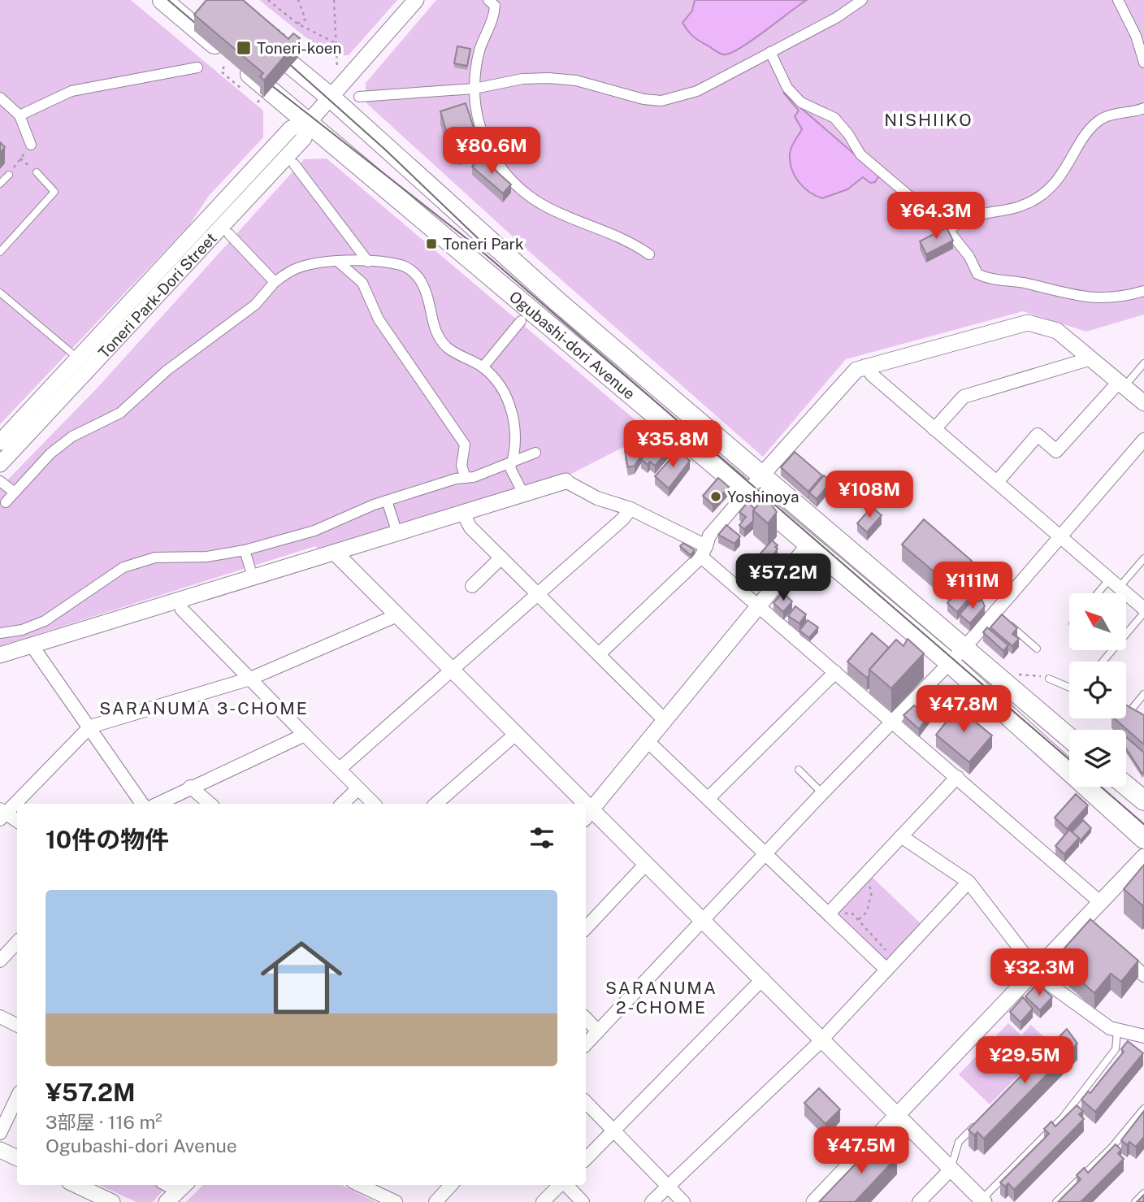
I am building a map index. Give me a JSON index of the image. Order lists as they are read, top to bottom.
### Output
{
  "streets": {
    "main road": ["Ogubashi-dori Avenue"],
    "street": ["Toneri Park-Dori Street"]
  },
  "crossings": [
    ["Toneri Park-Dori Street", "Ogubashi-dori Avenue"]
  ],
  "districts": ["NISHIIKO", "SARANUMA 3-CHOME", "SARANUMA 2-CHOME"],
  "places": {
    "transit": ["Toneri-koen", "Toneri Park"],
    "other": ["Yoshinoya"]
  },
  "north": "top left",
  "page": {
    "price": [
      "¥80.6M",
      "¥64.3M",
      "¥35.8M",
      "¥108M",
      "¥57.2M",
      "¥111M",
      "¥47.8M",
      "¥32.3M",
      "¥29.5M",
      "¥47.5M"
    ],
    "heading": "10件の物件",
    "list": [
      {
        "name": "¥57.2M",
        "note": "3部屋 · 116 m² · Ogubashi-dori Avenue"
      }
    ]
  }
}
